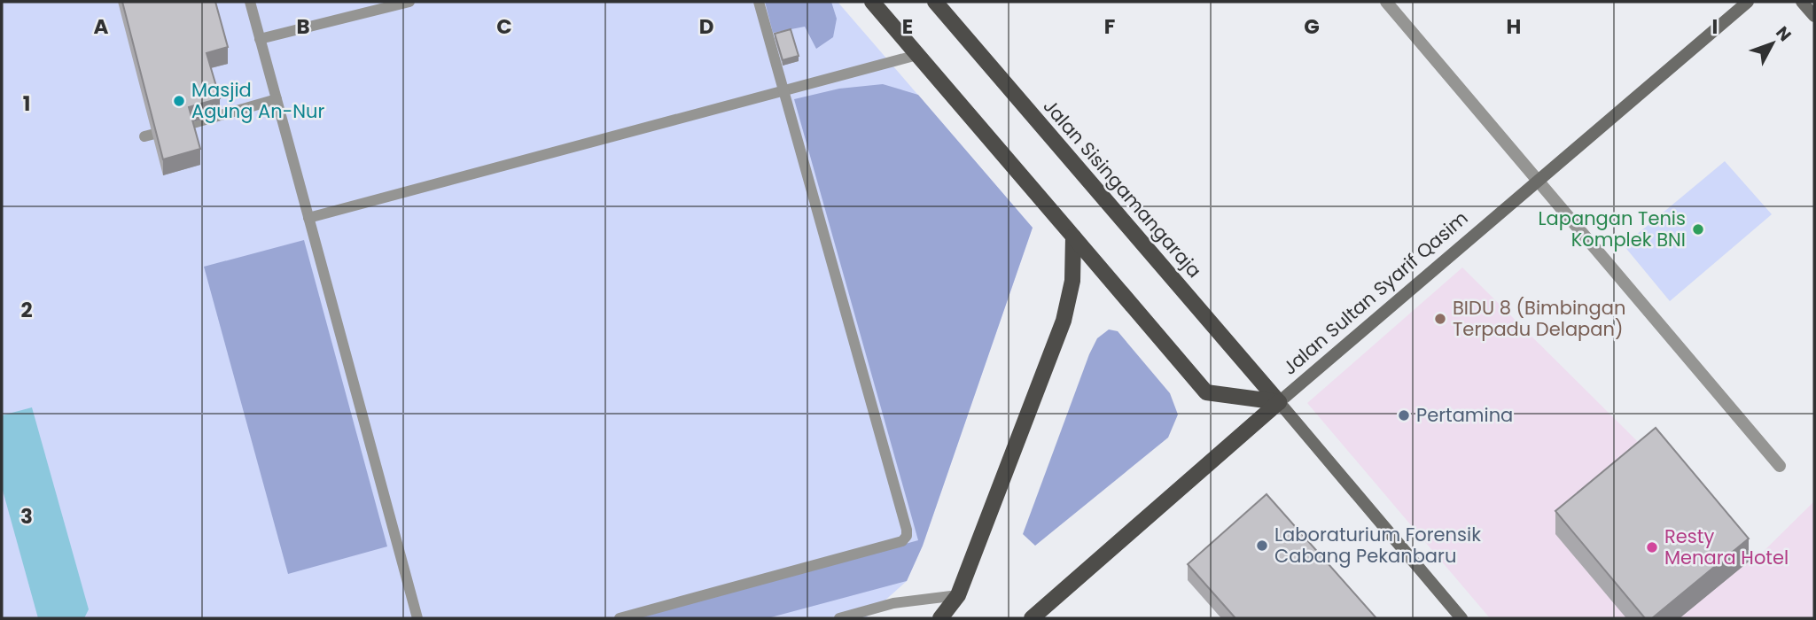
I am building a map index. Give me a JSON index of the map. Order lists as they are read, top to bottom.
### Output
{
  "streets": {
    "main road": ["Jalan Sisingamangaraja", "Jalan Sultan Syarif Qasim"]
  },
  "crossings": [
    ["Jalan Sisingamangaraja", "Jalan Sultan Syarif Qasim"]
  ],
  "places": [
    "Masjid Agung An-Nur",
    "Lapangan Tenis Komplek BNI",
    "BIDU 8 (Bimbingan Terpadu Delapan)",
    "Pertamina",
    "Laboraturium Forensik Cabang Pekanbaru",
    "Resty Menara Hotel"
  ],
  "north": "top right",
  "grid": {
    "columns": [
      "A",
      "B",
      "C",
      "D",
      "E",
      "F",
      "G",
      "H",
      "I"
    ],
    "rows": ["1", "2", "3"]
  }
}
